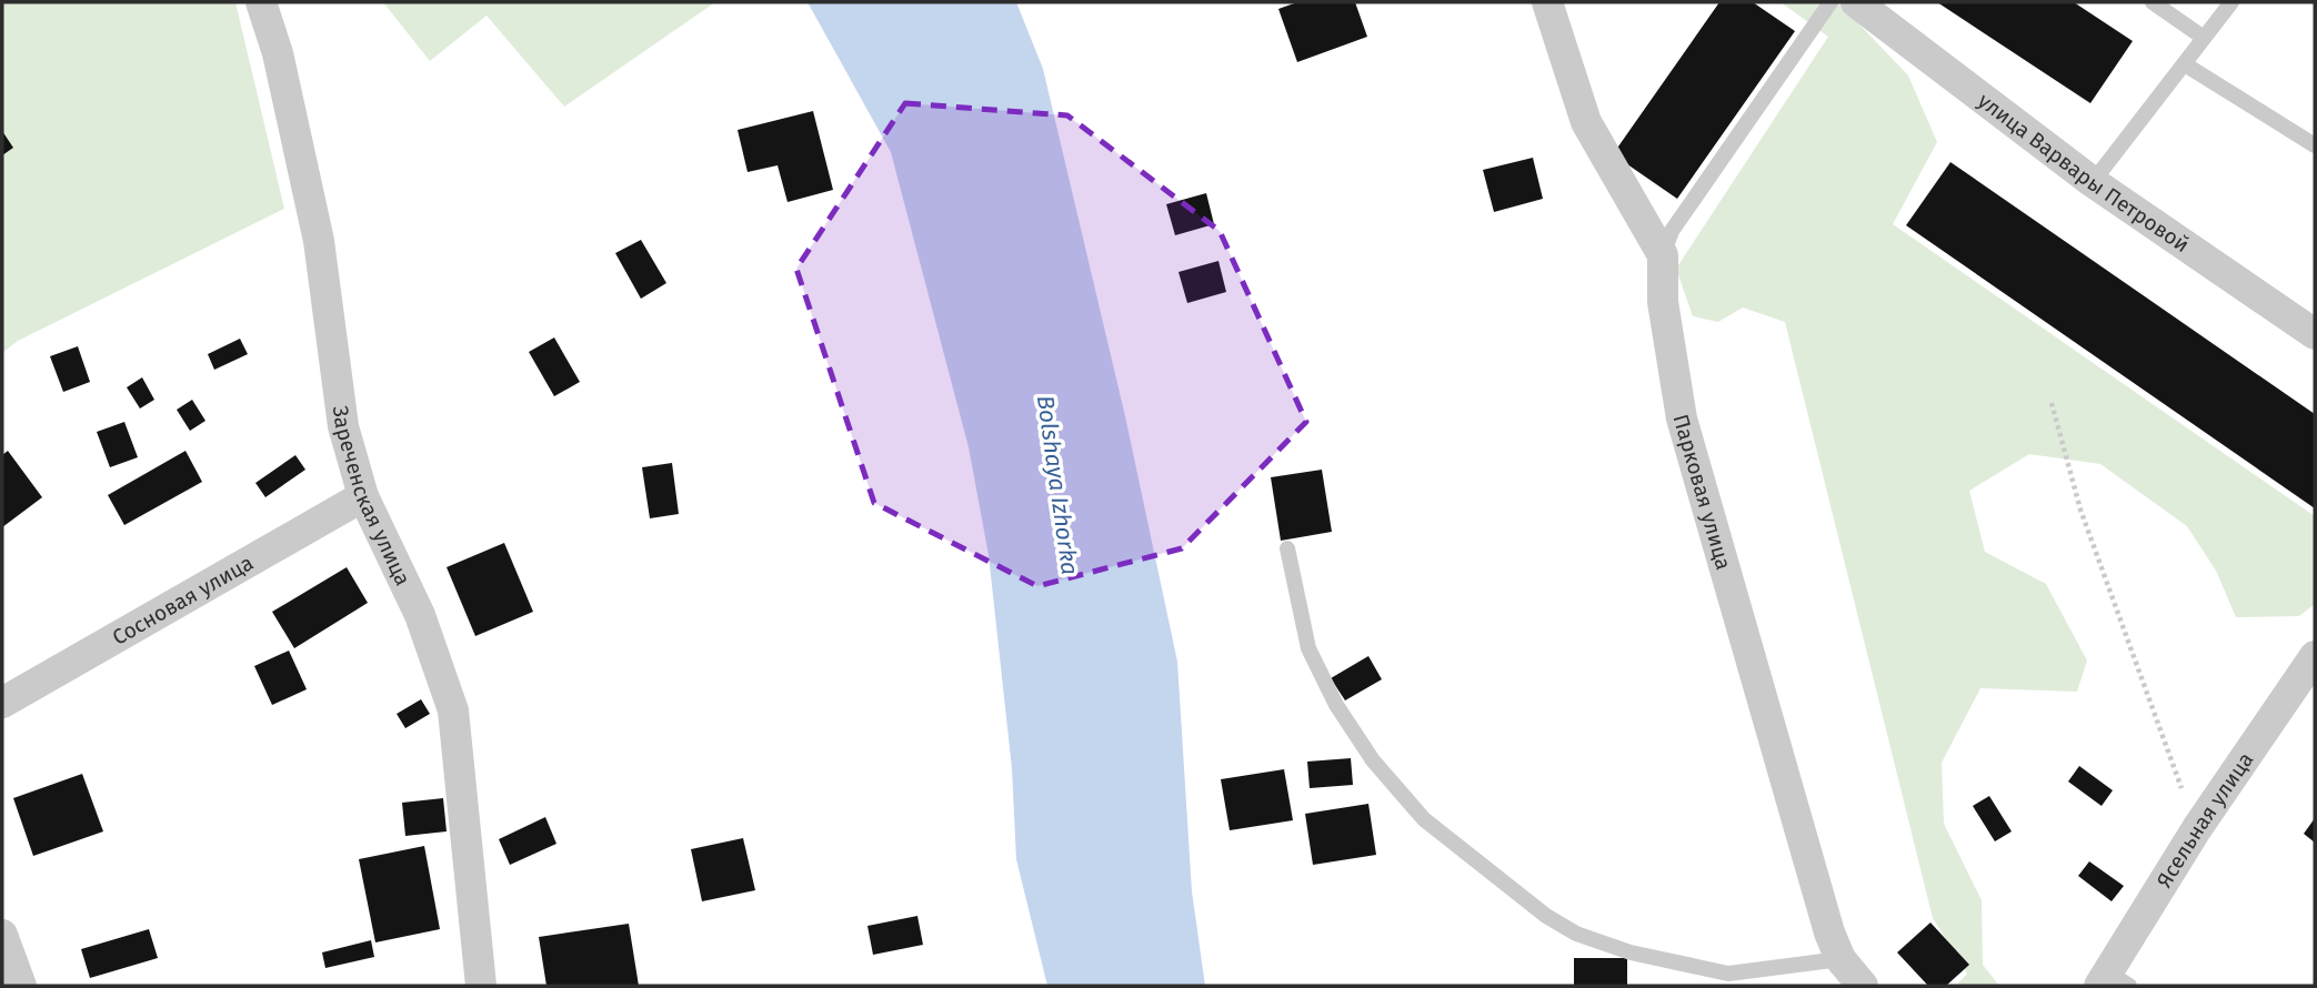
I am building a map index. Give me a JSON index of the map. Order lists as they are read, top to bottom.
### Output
{
  "streets": {
    "street": [
      "улица Варвары Петровой",
      "Парковая улица",
      "Зареченская улица",
      "Сосновая улица",
      "Ясельная улица"
    ]
  },
  "crossings": [
    ["Зареченская улица", "Сосновая улица"]
  ],
  "water": ["Bolshaya Izhorka"]
}
